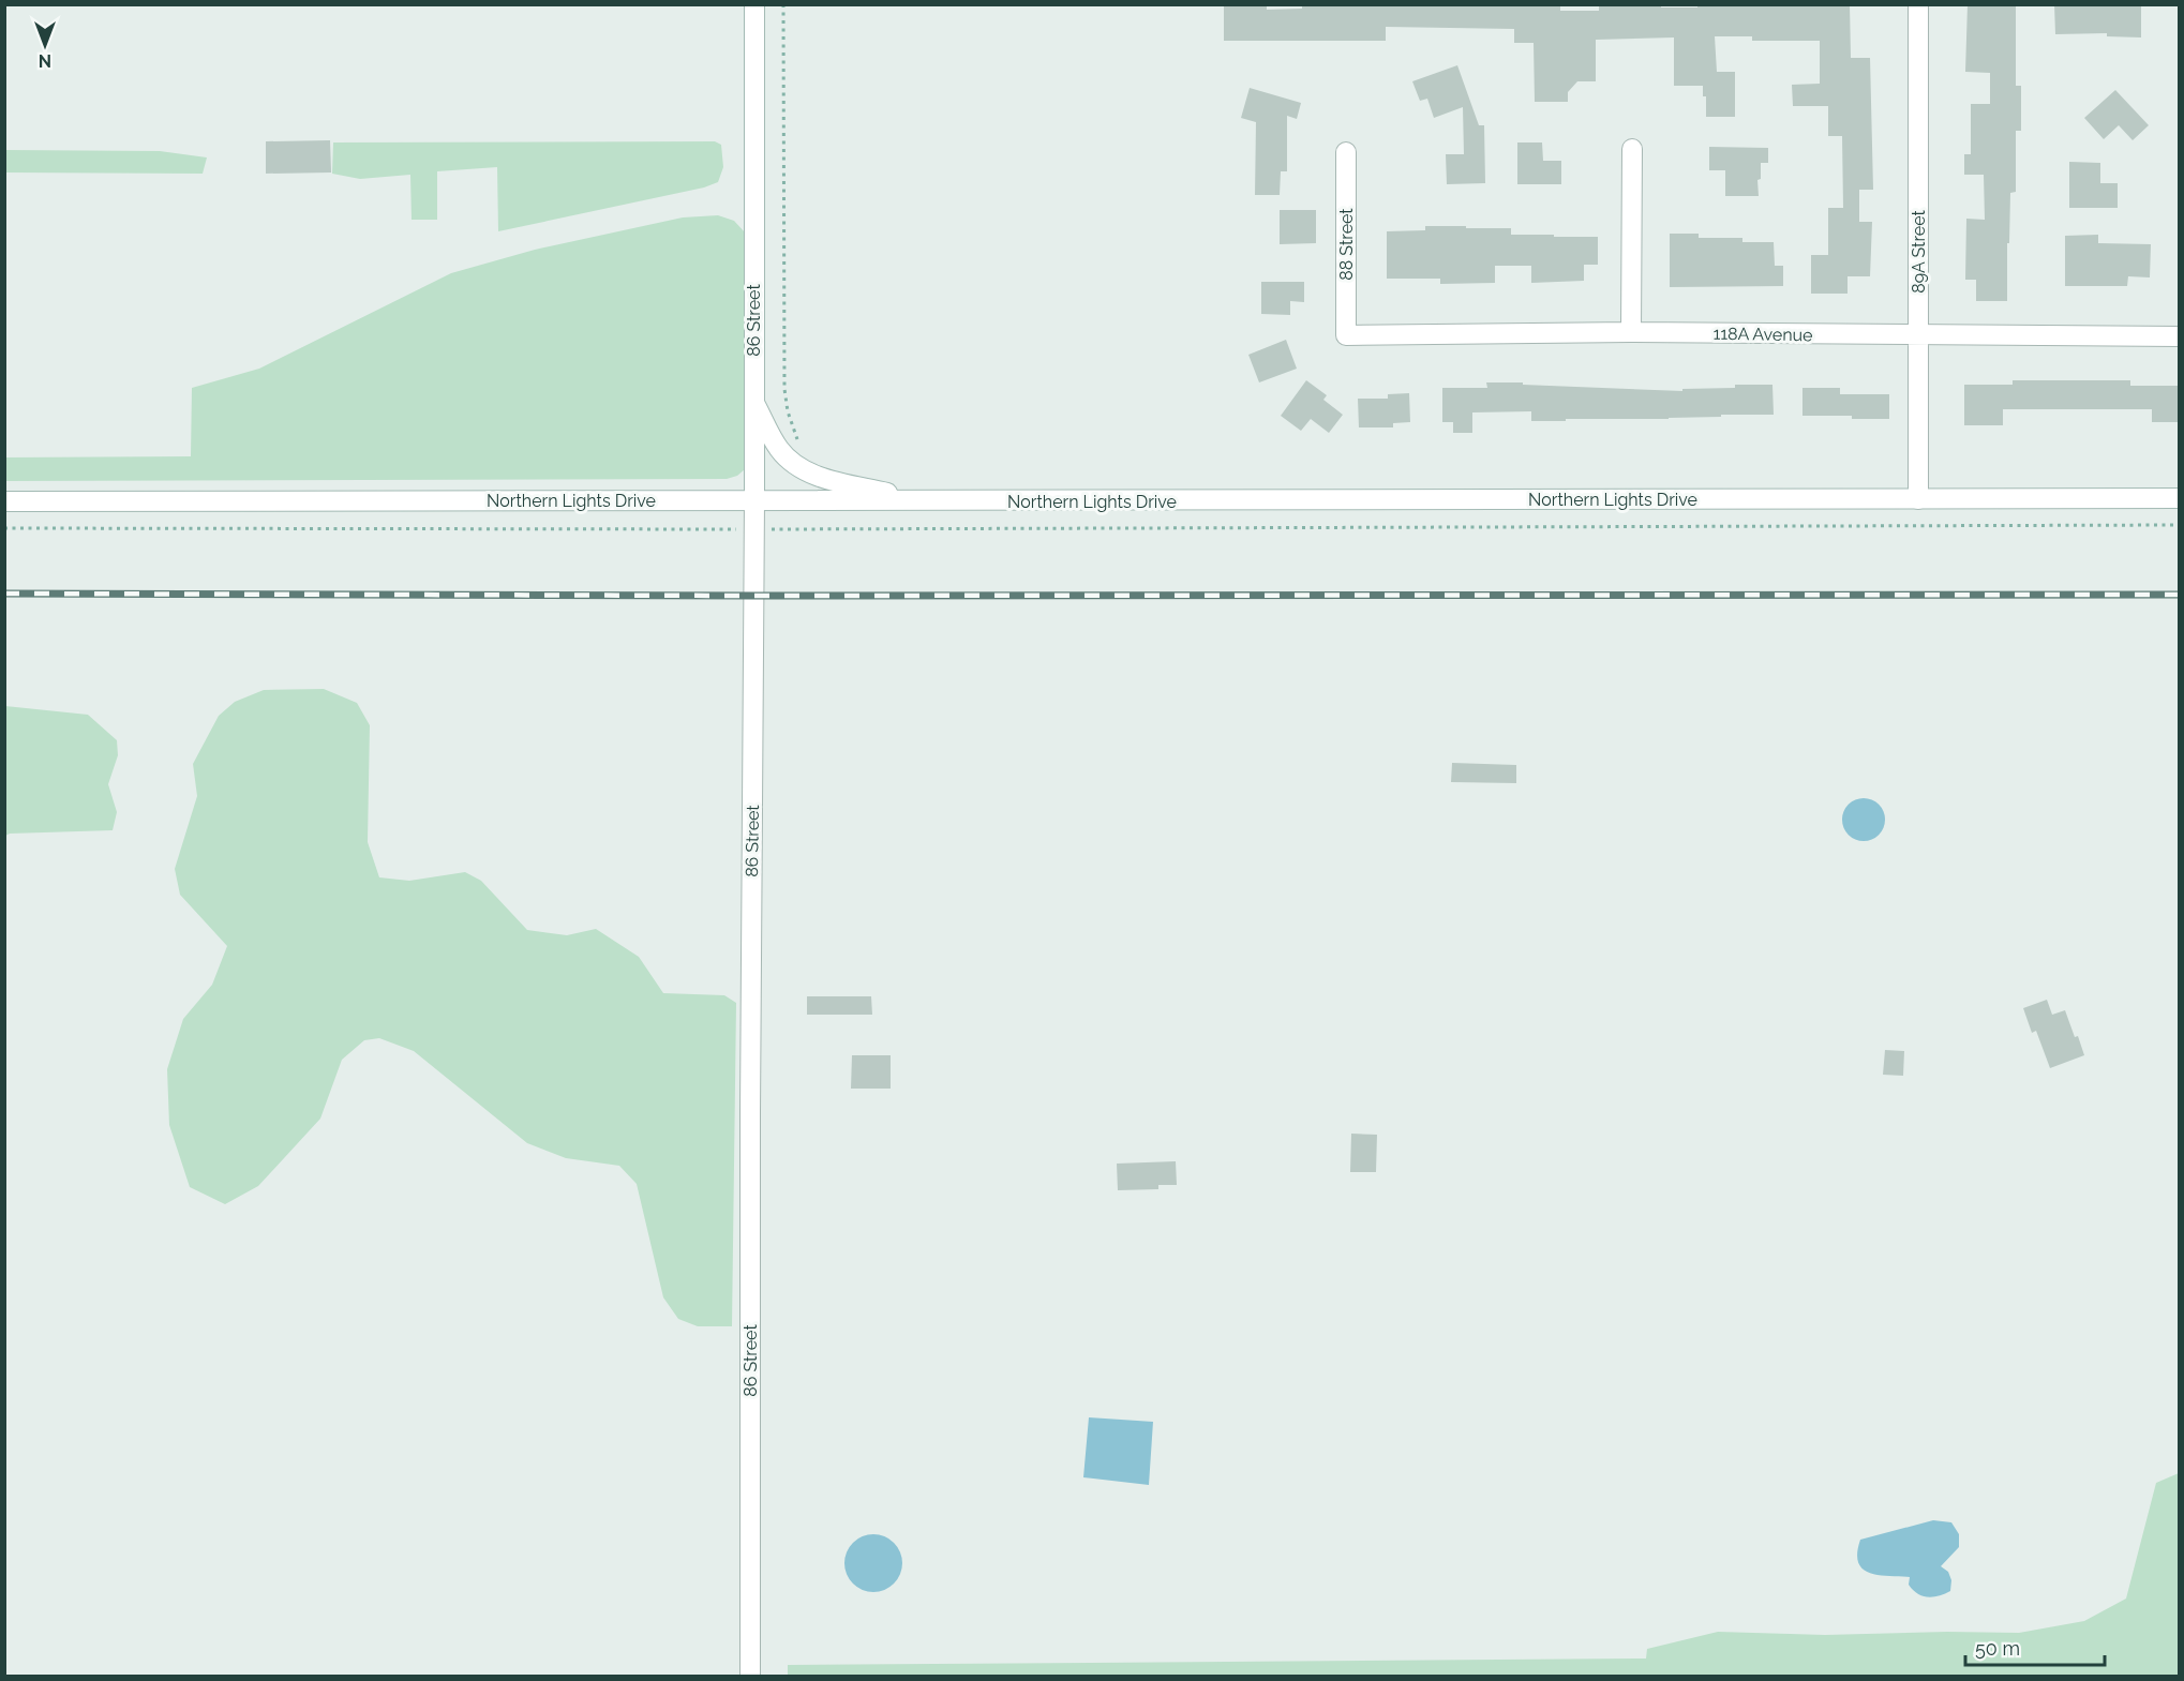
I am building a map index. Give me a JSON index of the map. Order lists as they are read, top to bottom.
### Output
{
  "streets": {
    "street": [
      "88 Street",
      "89A Street",
      "86 Street",
      "118A Avenue",
      "Northern Lights Drive"
    ]
  },
  "crossings": [
    ["88 Street", "118A Avenue"],
    ["89A Street", "118A Avenue"],
    ["89A Street", "Northern Lights Drive"],
    ["86 Street", "Northern Lights Drive"]
  ],
  "scale_bar": "50 m",
  "north": "bottom"
}
